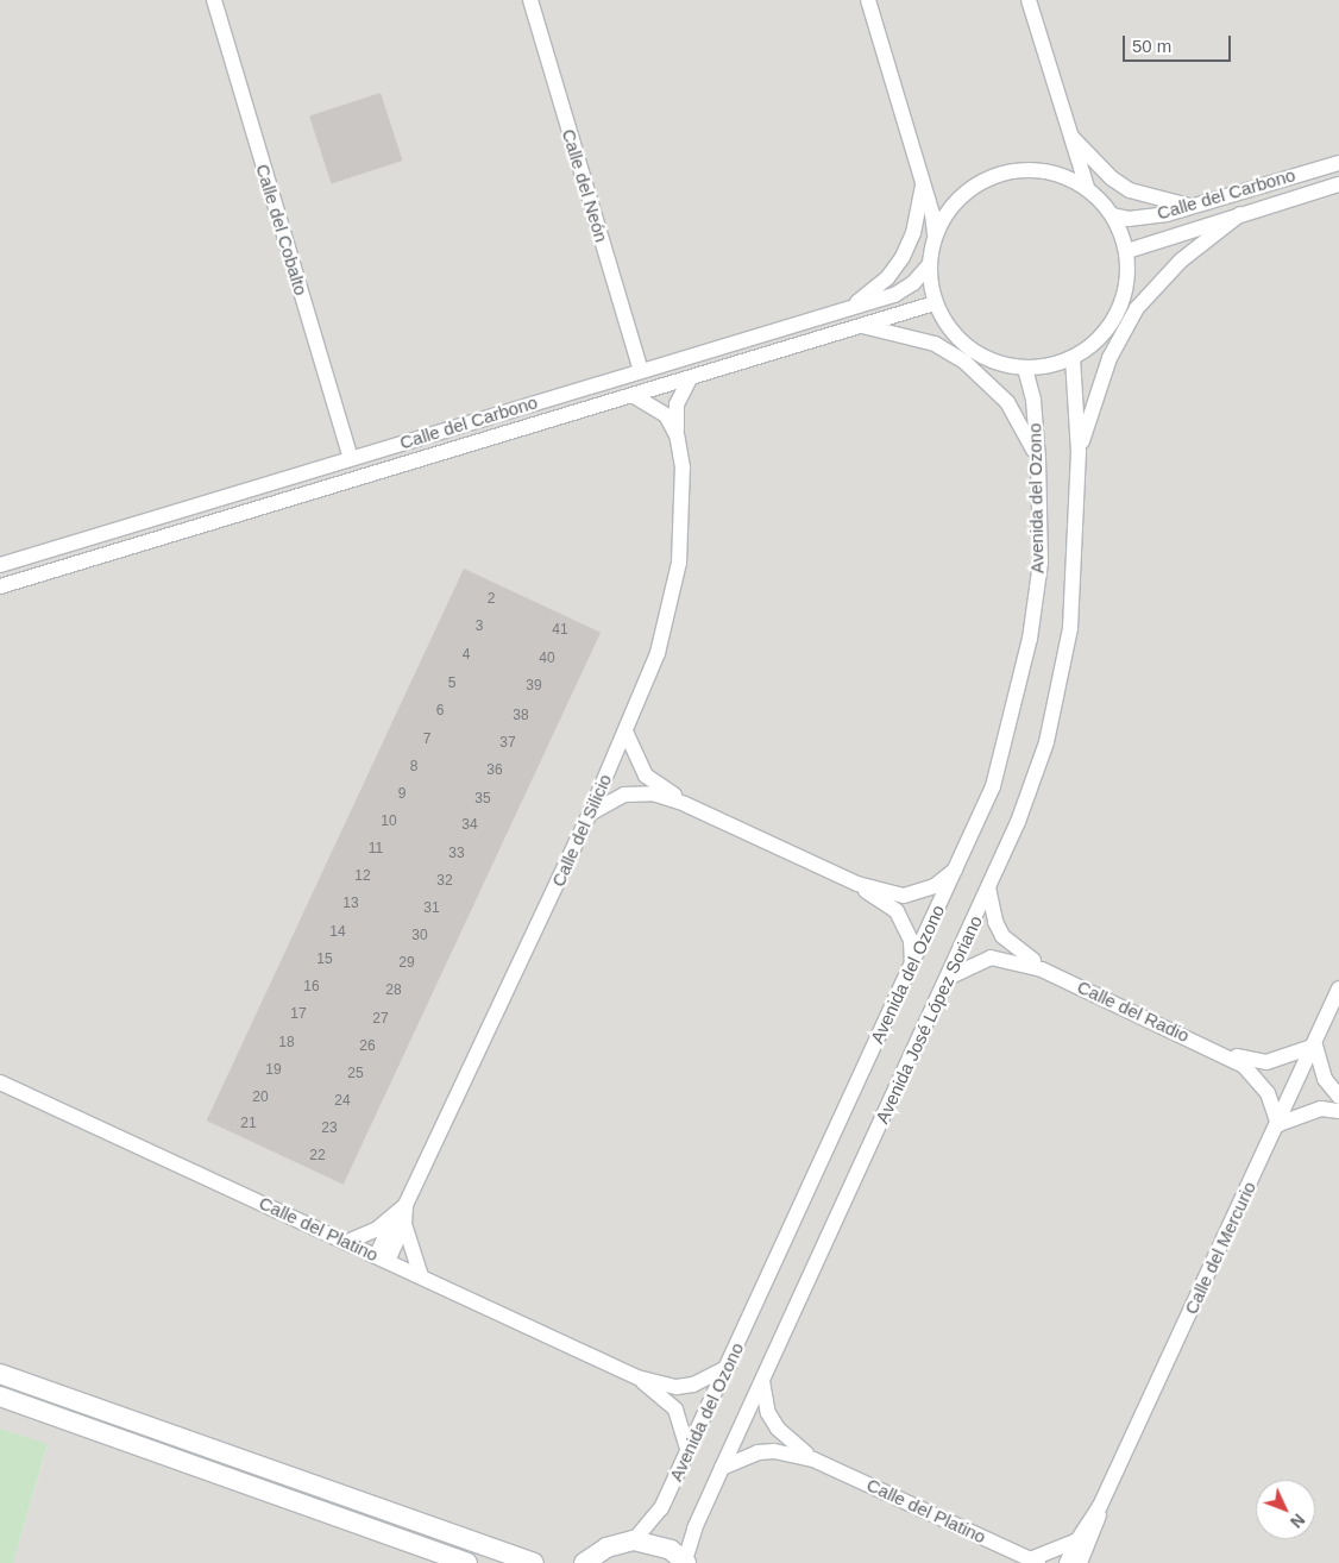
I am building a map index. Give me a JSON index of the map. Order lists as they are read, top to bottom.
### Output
{
  "streets": {
    "street": [
      "Calle del Neón",
      "Calle del Carbono",
      "Calle del Cobalto",
      "Avenida del Ozono",
      "Calle del Silicio",
      "Calle del Radio",
      "Avenida José López Soriano",
      "Calle del Platino",
      "Calle del Mercurio"
    ]
  },
  "crossings": [
    ["Calle del Neón", "Calle del Carbono"],
    ["Calle del Carbono", "Calle del Cobalto"],
    ["Calle del Carbono", "Avenida del Ozono"],
    ["Calle del Carbono", "Calle del Silicio"],
    ["Calle del Carbono", "Avenida José López Soriano"],
    ["Avenida del Ozono", "Avenida José López Soriano"],
    ["Avenida del Ozono", "Calle del Platino"],
    ["Calle del Silicio", "Calle del Platino"],
    ["Calle del Radio", "Avenida José López Soriano"],
    ["Calle del Radio", "Calle del Mercurio"],
    ["Avenida José López Soriano", "Calle del Platino"]
  ],
  "house_numbers": [
    "2",
    "3",
    "41",
    "4",
    "40",
    "5",
    "39",
    "6",
    "38",
    "7",
    "37",
    "8",
    "36",
    "9",
    "35",
    "10",
    "34",
    "11",
    "33",
    "12",
    "32",
    "13",
    "31",
    "14",
    "30",
    "15",
    "29",
    "16",
    "28",
    "17",
    "27",
    "18",
    "26",
    "19",
    "25",
    "20",
    "24",
    "21",
    "23",
    "22"
  ],
  "scale_bar": "50 m",
  "north": "bottom right"
}
